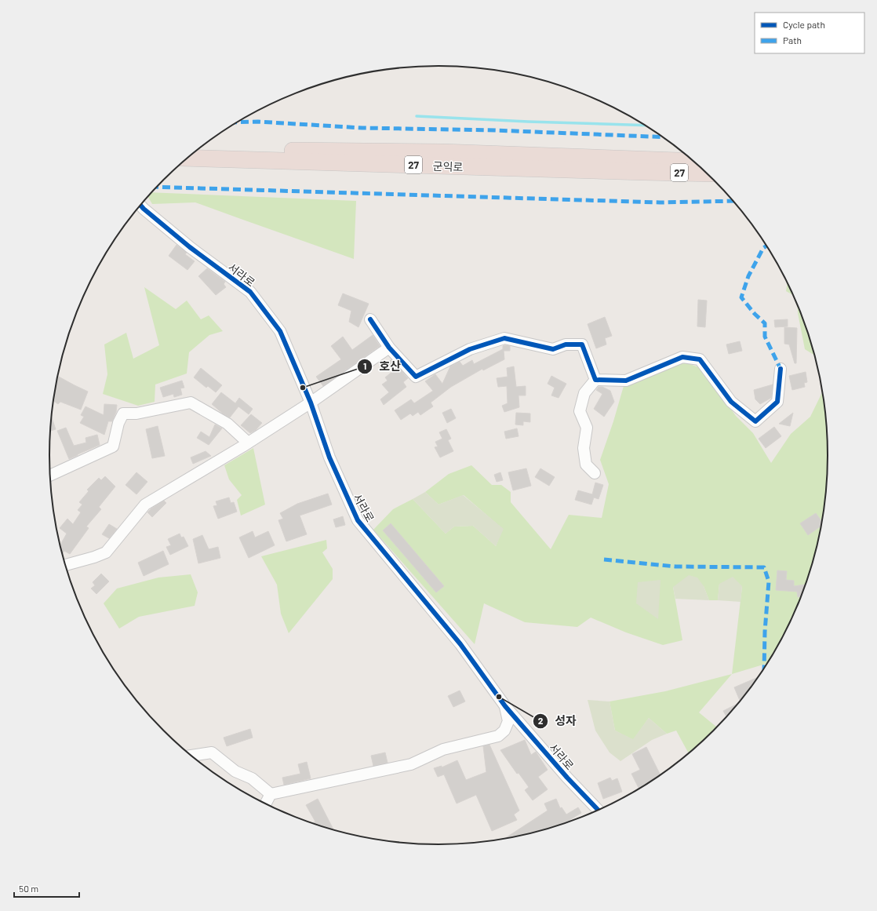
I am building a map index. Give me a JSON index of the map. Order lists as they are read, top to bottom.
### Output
{
  "streets": {
    "highway": ["27", "군익로"],
    "street": ["서라로"]
  },
  "places": ["호산", "성자"],
  "legend": ["Cycle path", "Path"],
  "scale_bar": "50 m"
}
